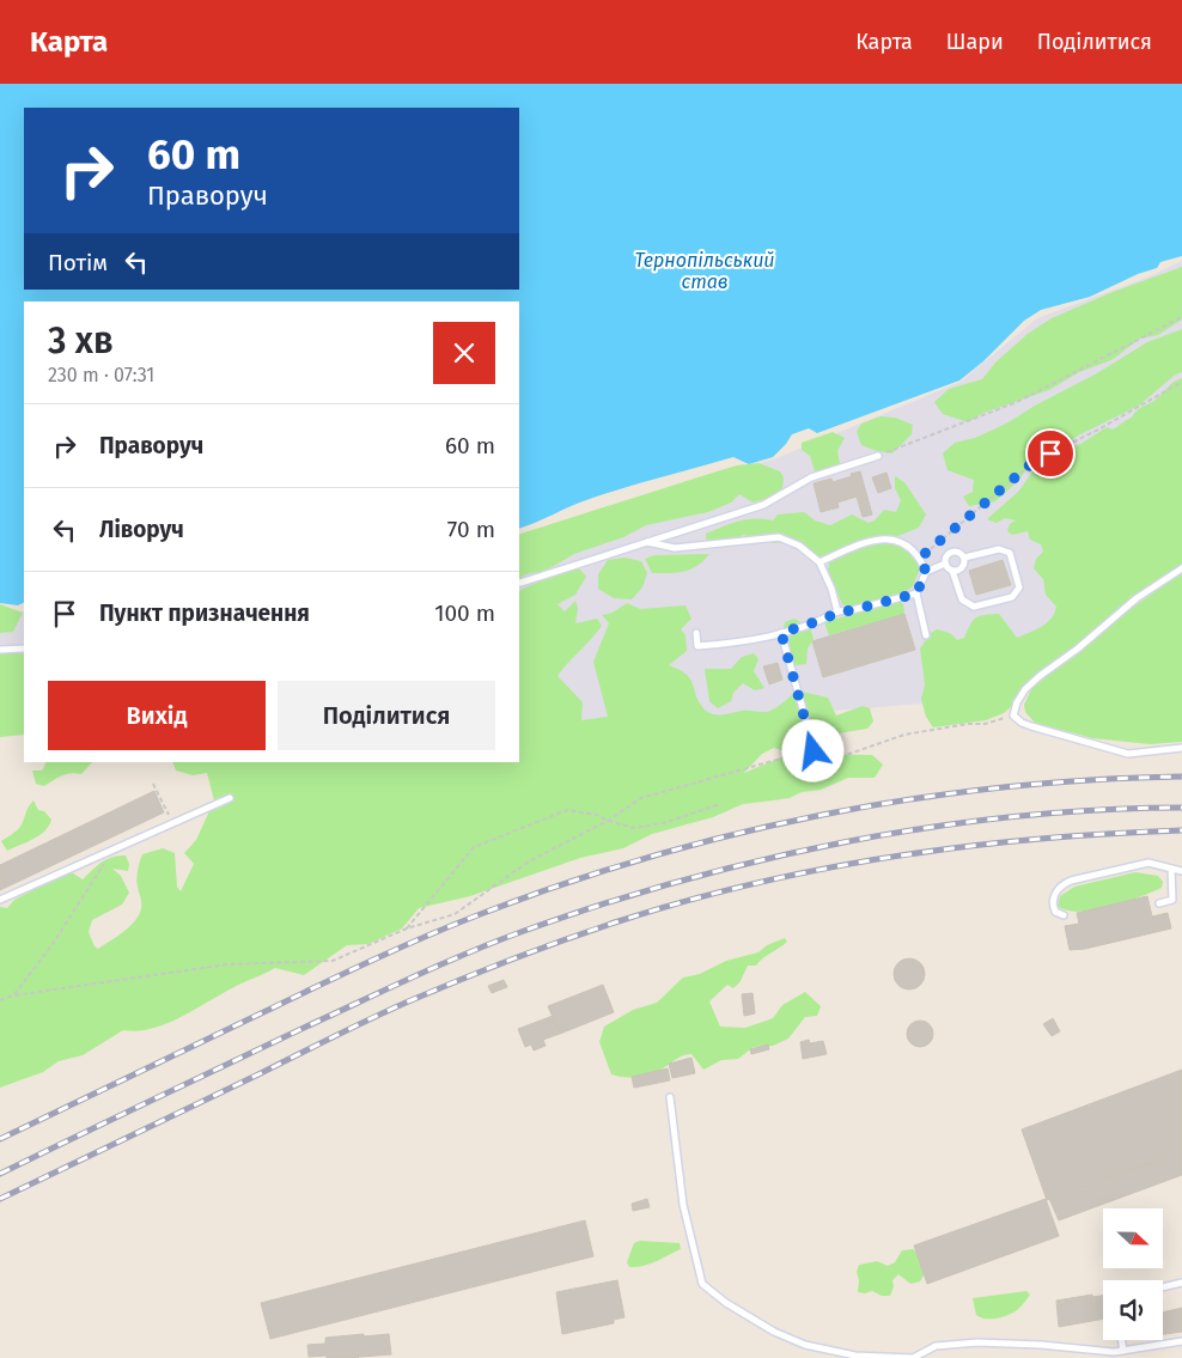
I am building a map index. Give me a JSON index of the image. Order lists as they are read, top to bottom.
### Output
{
  "water": ["Тернопільський став"],
  "north": "right",
  "page": {
    "header": "Карта",
    "nav": ["Карта", "Шари", "Поділитися"],
    "turn": ["60 m", "Праворуч"],
    "then": "Потім",
    "heading": ["3 хв", "230 m · 07:31"],
    "list": [
      {
        "name": "Праворуч",
        "value": "60 m"
      },
      {
        "name": "Ліворуч",
        "value": "70 m"
      },
      {
        "name": "Пункт призначення",
        "value": "100 m"
      }
    ],
    "buttons": ["Вихід", "Поділитися"]
  }
}
